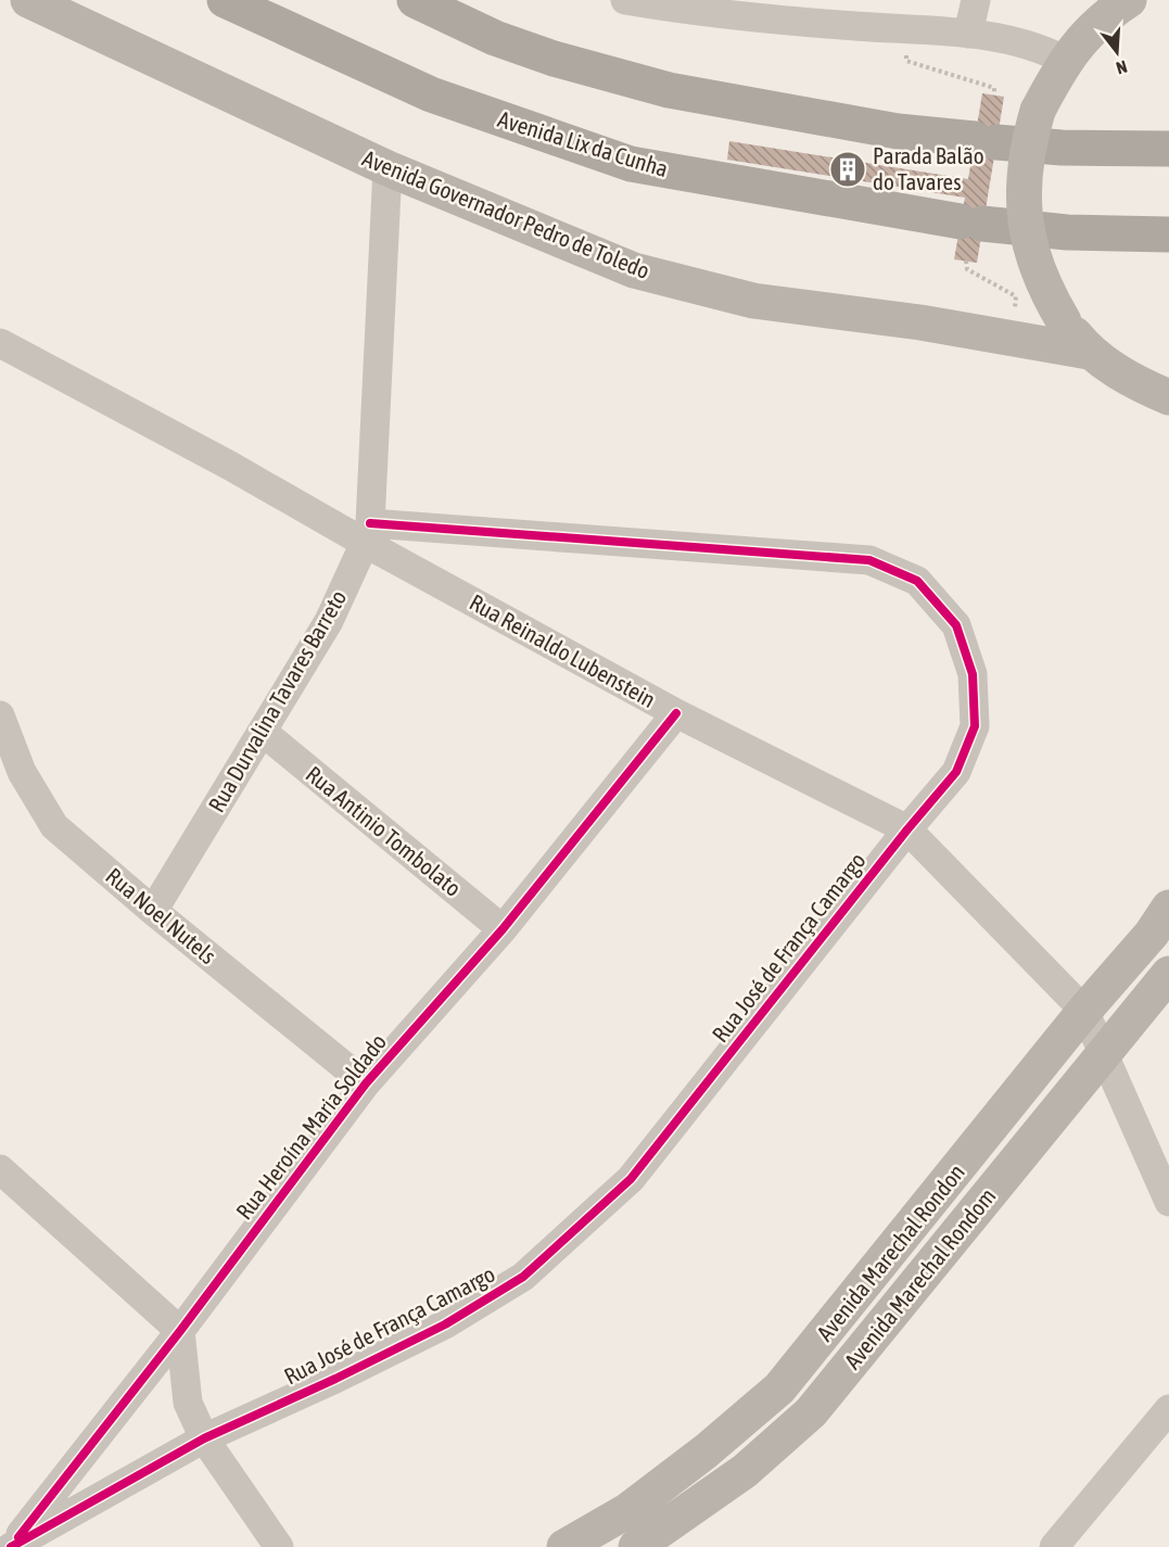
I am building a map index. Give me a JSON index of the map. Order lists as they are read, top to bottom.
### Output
{
  "streets": {
    "highway": ["Avenida Lix da Cunha"],
    "main road": ["Avenida Governador Pedro de Toledo", "Avenida Marechal Rondon", "Avenida Marechal Rondom"],
    "street": [
      "Rua Reinaldo Lubenstein",
      "Rua Durvalina Tavares Barreto",
      "Rua Antinio Tombolato",
      "Rua Noel Nutels",
      "Rua José de França Camargo",
      "Rua Heroína Maria Soldado"
    ]
  },
  "crossings": [
    ["Avenida Governador Pedro de Toledo", "Rua Durvalina Tavares Barreto"],
    ["Rua Reinaldo Lubenstein", "Rua Durvalina Tavares Barreto"],
    ["Rua Reinaldo Lubenstein", "Rua José de França Camargo"],
    ["Rua Reinaldo Lubenstein", "Rua Heroína Maria Soldado"],
    ["Rua Reinaldo Lubenstein", "Avenida Marechal Rondon"],
    ["Rua Durvalina Tavares Barreto", "Rua Antinio Tombolato"],
    ["Rua Durvalina Tavares Barreto", "Rua Noel Nutels"],
    ["Rua Durvalina Tavares Barreto", "Rua José de França Camargo"],
    ["Rua Antinio Tombolato", "Rua Heroína Maria Soldado"],
    ["Rua Noel Nutels", "Rua Heroína Maria Soldado"],
    ["Rua José de França Camargo", "Rua Heroína Maria Soldado"]
  ],
  "places": {
    "building": ["Parada Balão do Tavares"]
  },
  "north": "bottom"
}
